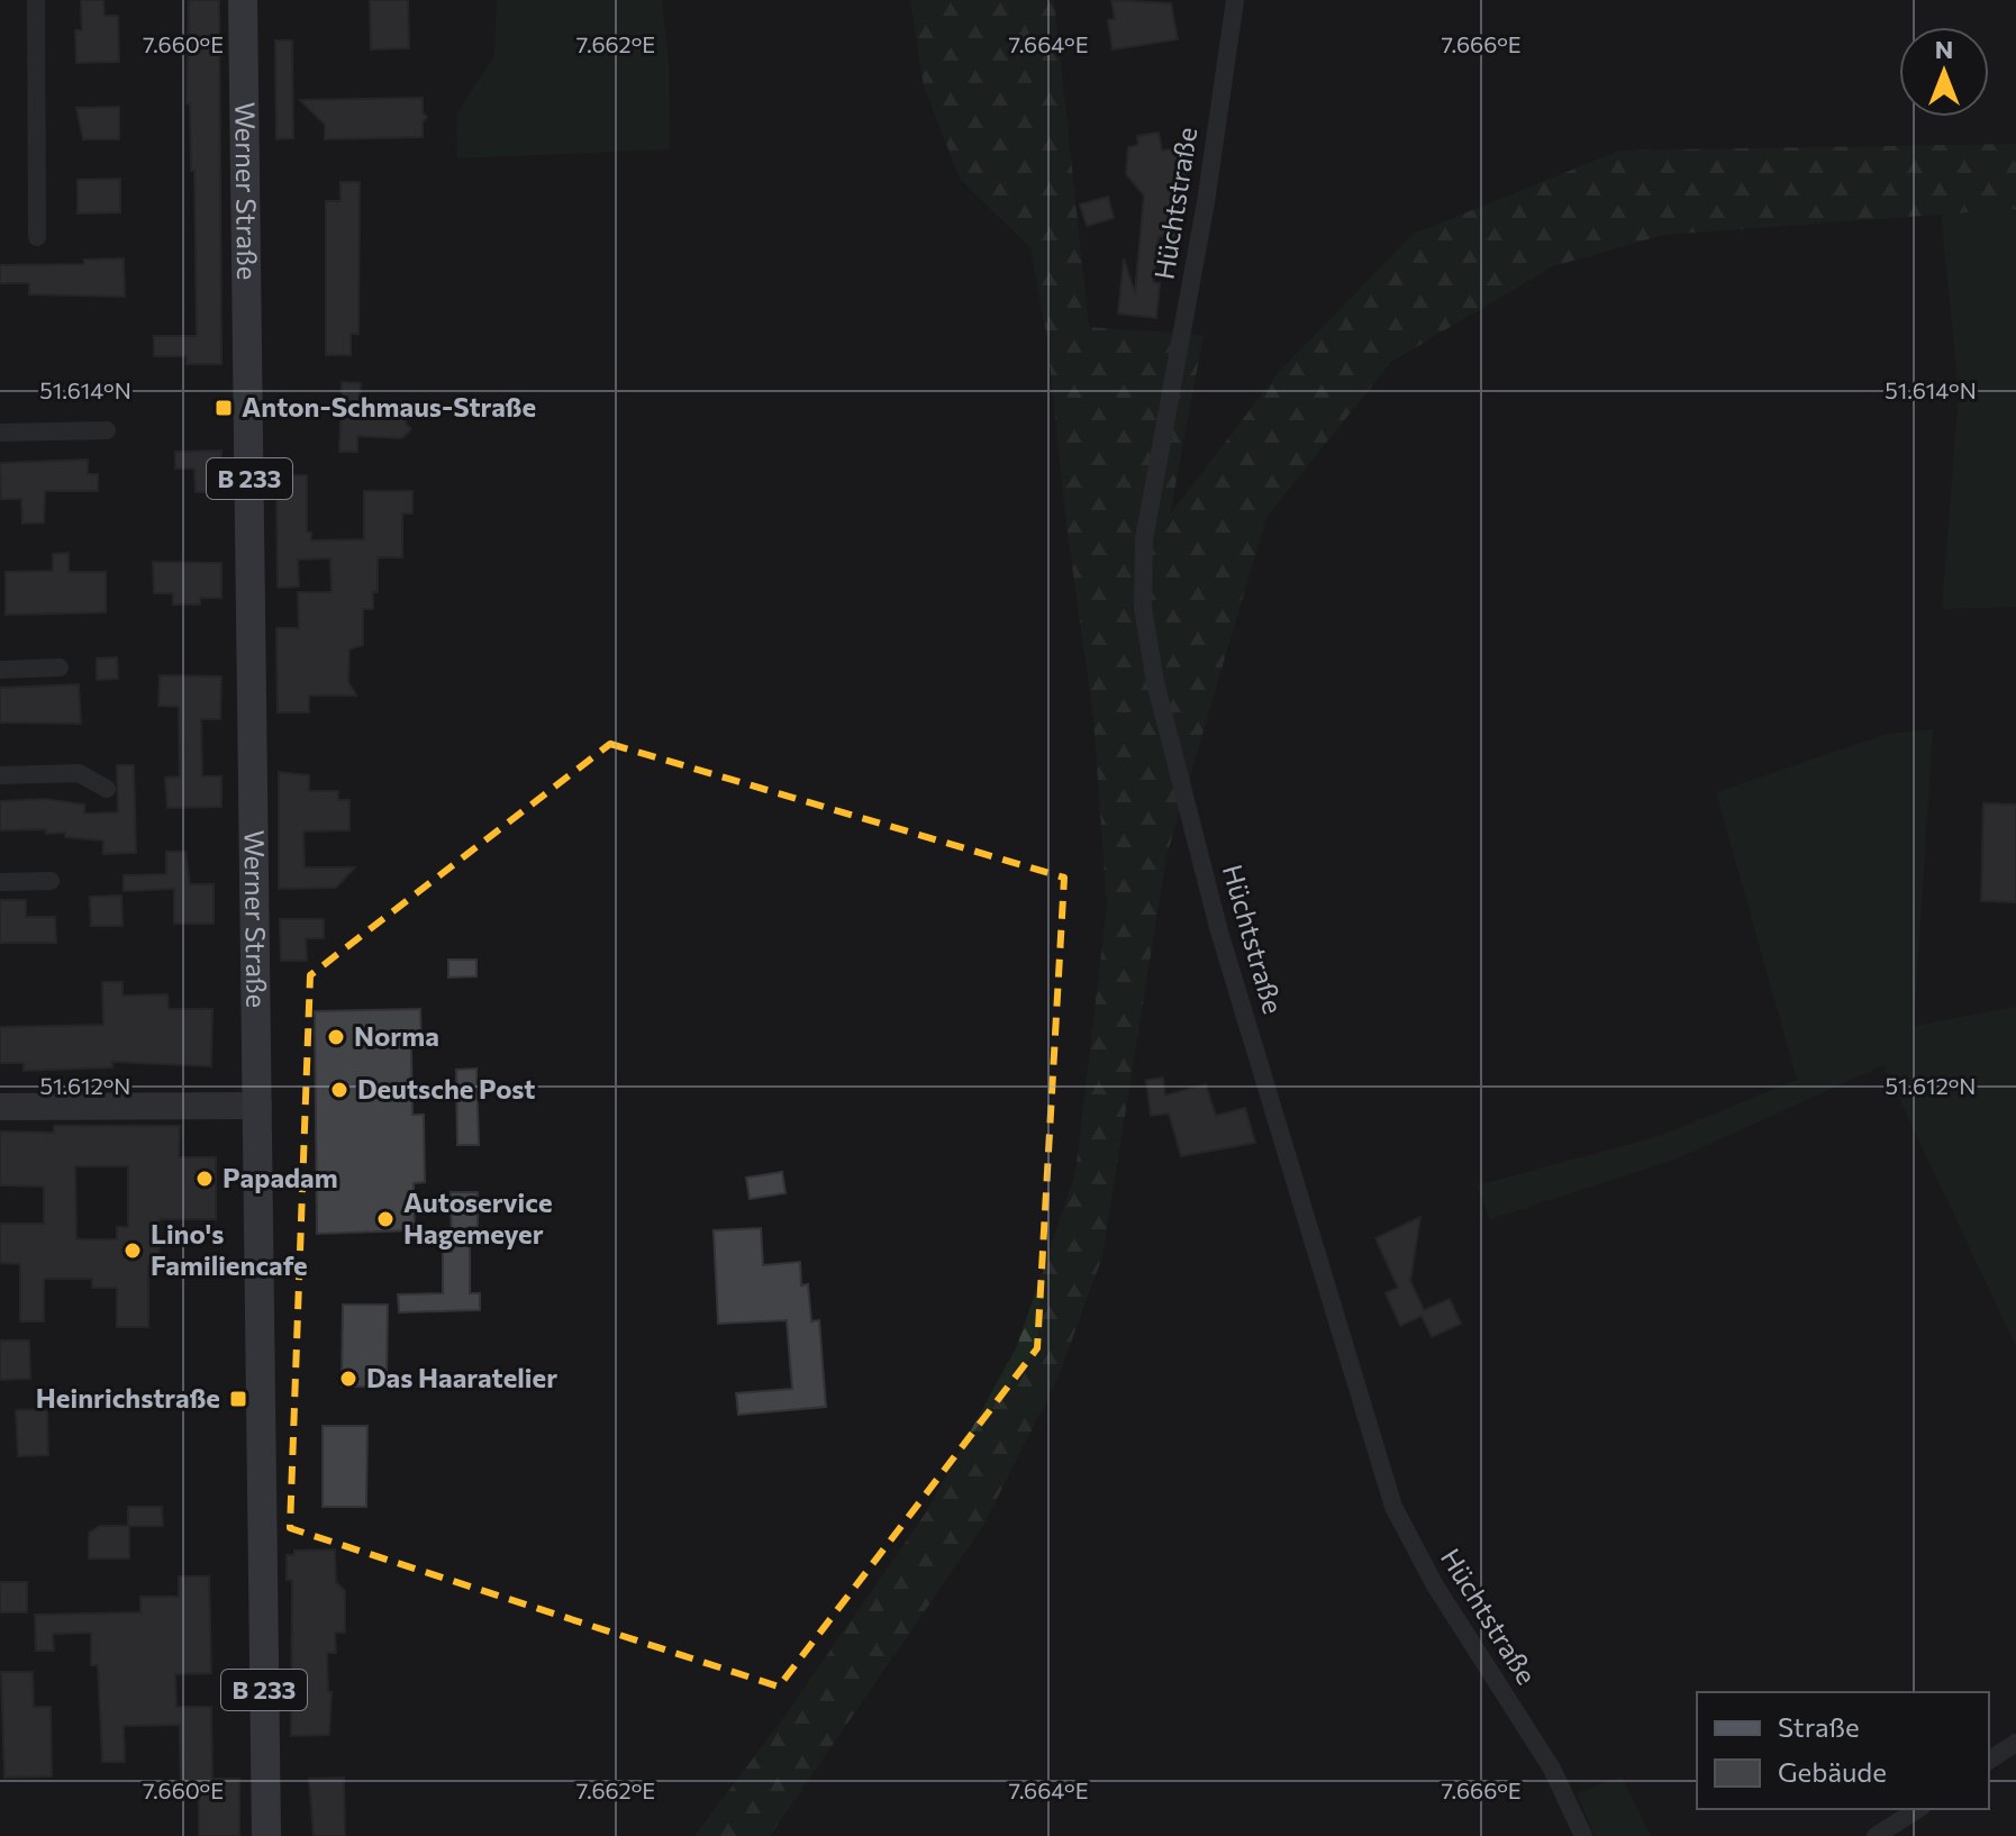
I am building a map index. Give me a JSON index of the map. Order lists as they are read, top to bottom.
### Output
{
  "streets": {
    "main road": ["Werner Straße", "B 233"],
    "street": ["Hüchtstraße"]
  },
  "places": {
    "transit": ["Anton-Schmaus-Straße", "Heinrichstraße"],
    "other": [
      "Norma",
      "Deutsche Post",
      "Papadam",
      "Autoservice Hagemeyer",
      "Lino's Familiencafe",
      "Das Haaratelier"
    ]
  },
  "legend": ["Straße", "Gebäude"],
  "north": "top",
  "coordinates": [
    "7.660°E",
    "7.662°E",
    "7.664°E",
    "7.666°E",
    "51.614°N",
    "51.612°N"
  ]
}
